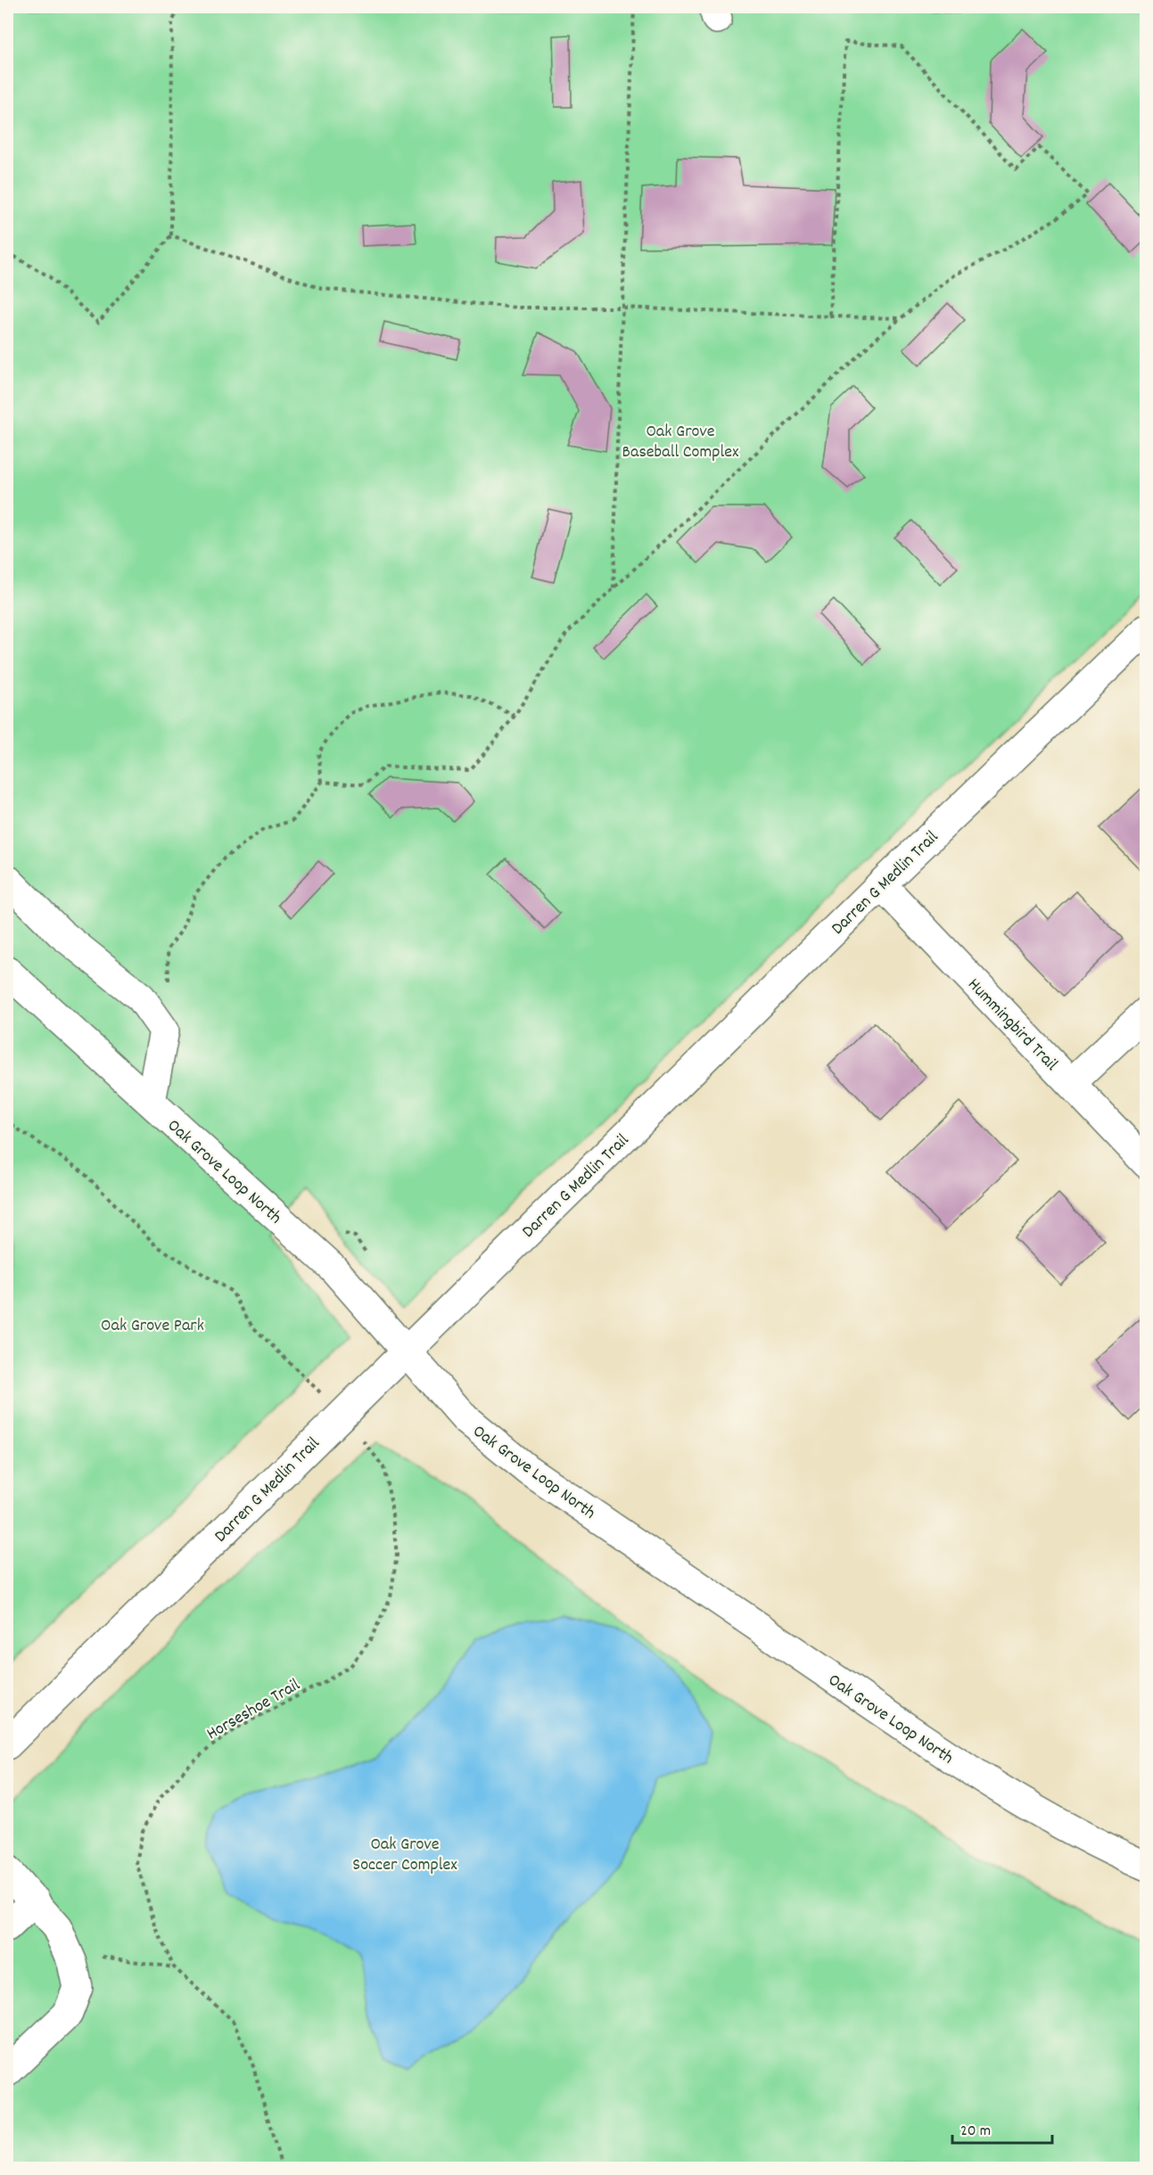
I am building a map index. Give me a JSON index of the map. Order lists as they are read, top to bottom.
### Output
{
  "streets": {
    "street": ["Darren G Medlin Trail", "Hummingbird Trail", "Oak Grove Loop North"],
    "path": ["Horseshoe Trail"]
  },
  "crossings": [
    ["Darren G Medlin Trail", "Hummingbird Trail"],
    ["Darren G Medlin Trail", "Oak Grove Loop North"],
    ["Darren G Medlin Trail", "Horseshoe Trail"]
  ],
  "parks": ["Oak Grove Baseball Complex", "Oak Grove Park", "Oak Grove Soccer Complex"],
  "scale_bar": "20 m"
}
